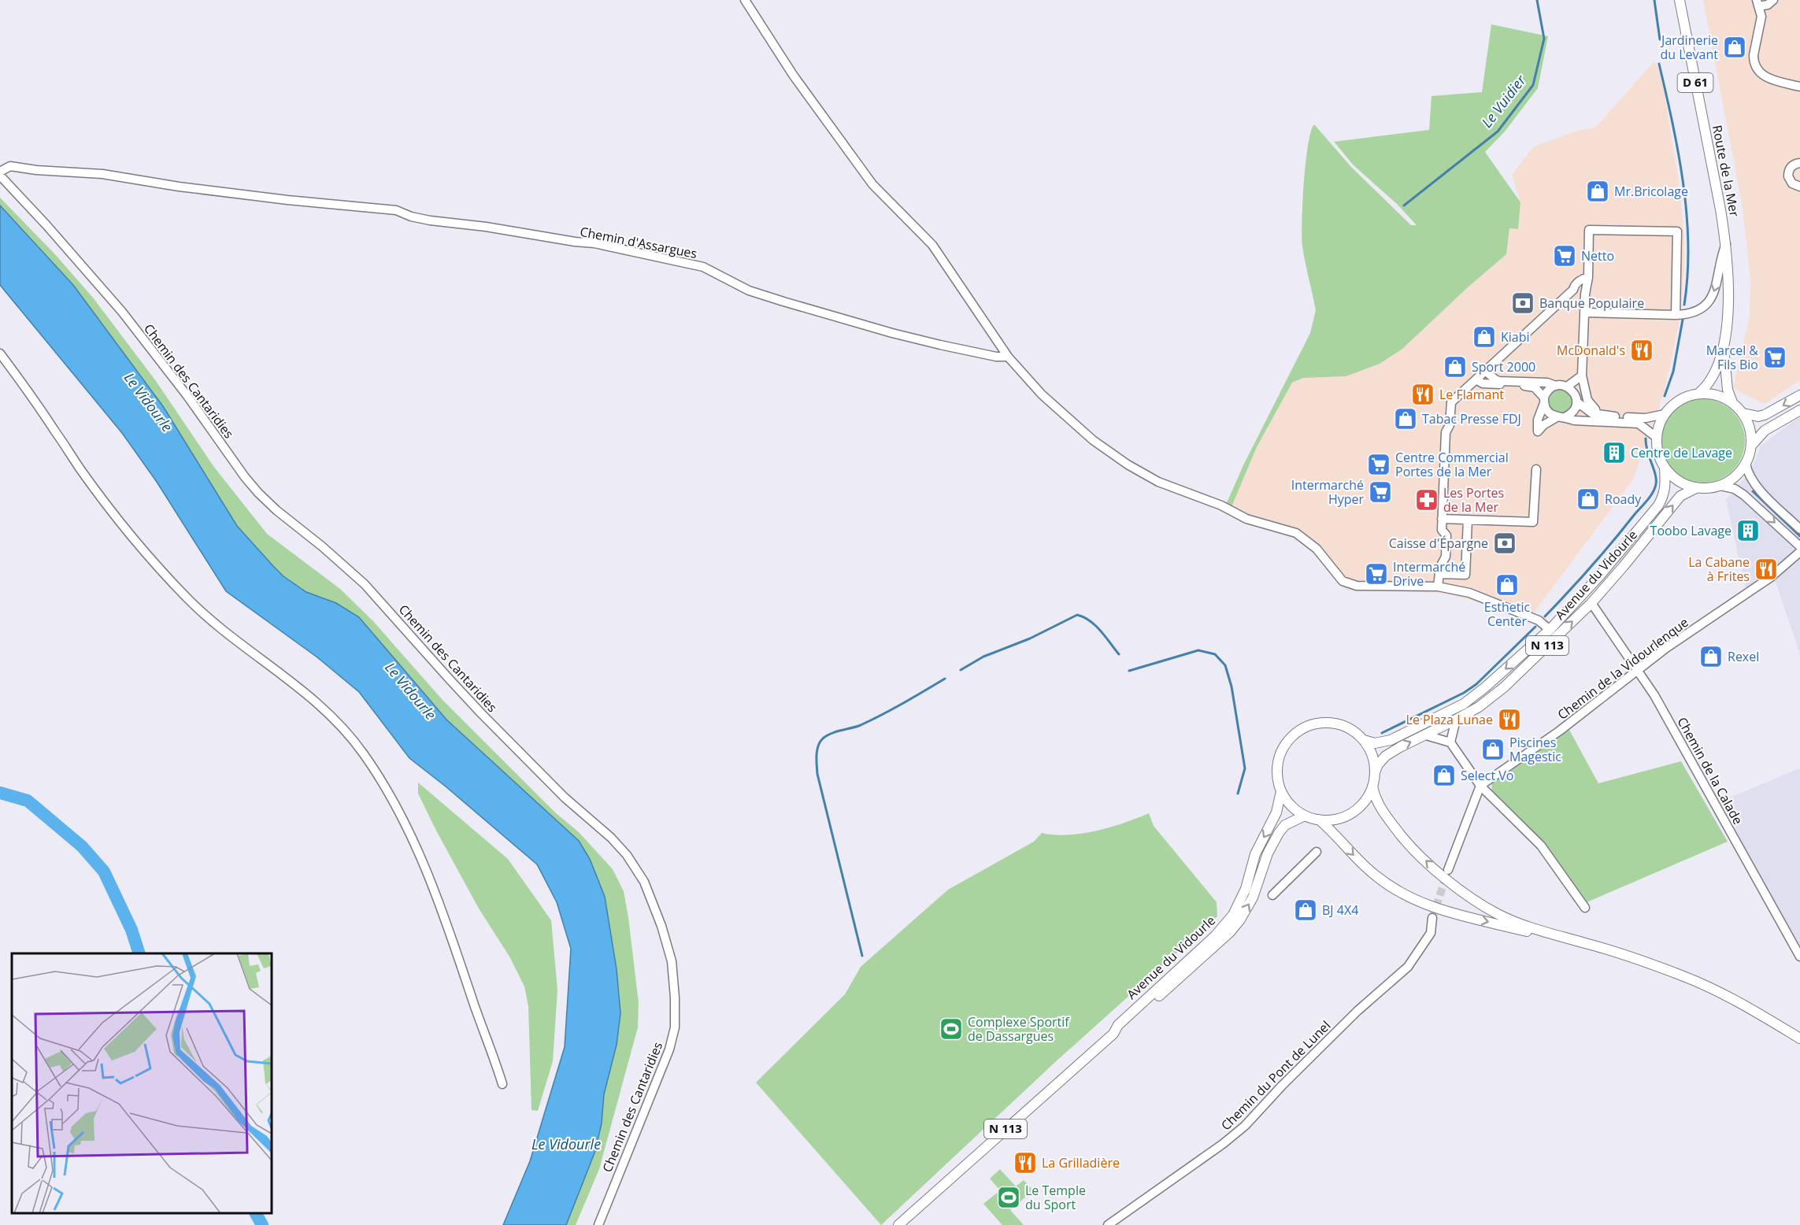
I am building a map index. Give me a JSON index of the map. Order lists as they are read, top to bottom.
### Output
{
  "streets": {
    "main road": [
      "D 61",
      "Route de la Mer",
      "Avenue du Vidourle",
      "N 113"
    ],
    "street": [
      "Chemin d'Assargues",
      "Chemin des Cantaridies",
      "Chemin de la Vidourlenque",
      "Chemin de la Calade",
      "Chemin du Pont de Lunel"
    ]
  },
  "crossings": [
    ["Route de la Mer", "Avenue du Vidourle"],
    ["Avenue du Vidourle", "Chemin de la Calade"],
    ["Chemin de la Vidourlenque", "Chemin de la Calade"]
  ],
  "water": ["Le Vuidier", "Le Vidourle"],
  "places": {
    "shop": [
      "Jardinerie du Levant",
      "Mr.Bricolage",
      "Kiabi",
      "Sport 2000",
      "Tabac Presse FDJ",
      "Roady",
      "Esthetic Center",
      "Rexel",
      "Piscines Magestic",
      "Select Vo",
      "BJ 4X4"
    ],
    "supermarket": [
      "Netto",
      "Marcel & Fils Bio",
      "Centre Commercial Portes de la Mer",
      "Intermarché Hyper",
      "Intermarché Drive"
    ],
    "bank": ["Banque Populaire", "Caisse d'Épargne"],
    "restaurant": [
      "McDonald's",
      "Le Flamant",
      "La Cabane à Frites",
      "Le Plaza Lunae",
      "La Grilladière"
    ],
    "building": ["Centre de Lavage", "Toobo Lavage"],
    "pharmacy": ["Les Portes de la Mer"],
    "sports": ["Complexe Sportif de Dassargues", "Le Temple du Sport"]
  }
}
